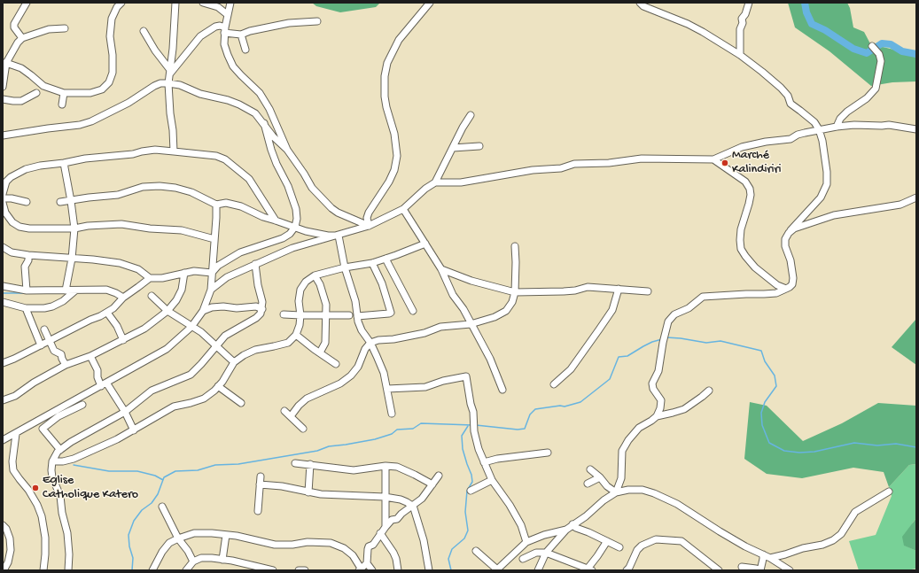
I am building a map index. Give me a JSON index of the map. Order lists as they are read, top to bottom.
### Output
{
  "places": ["Marché Kalindiriri", "Eglise Catholique Katero"]
}
